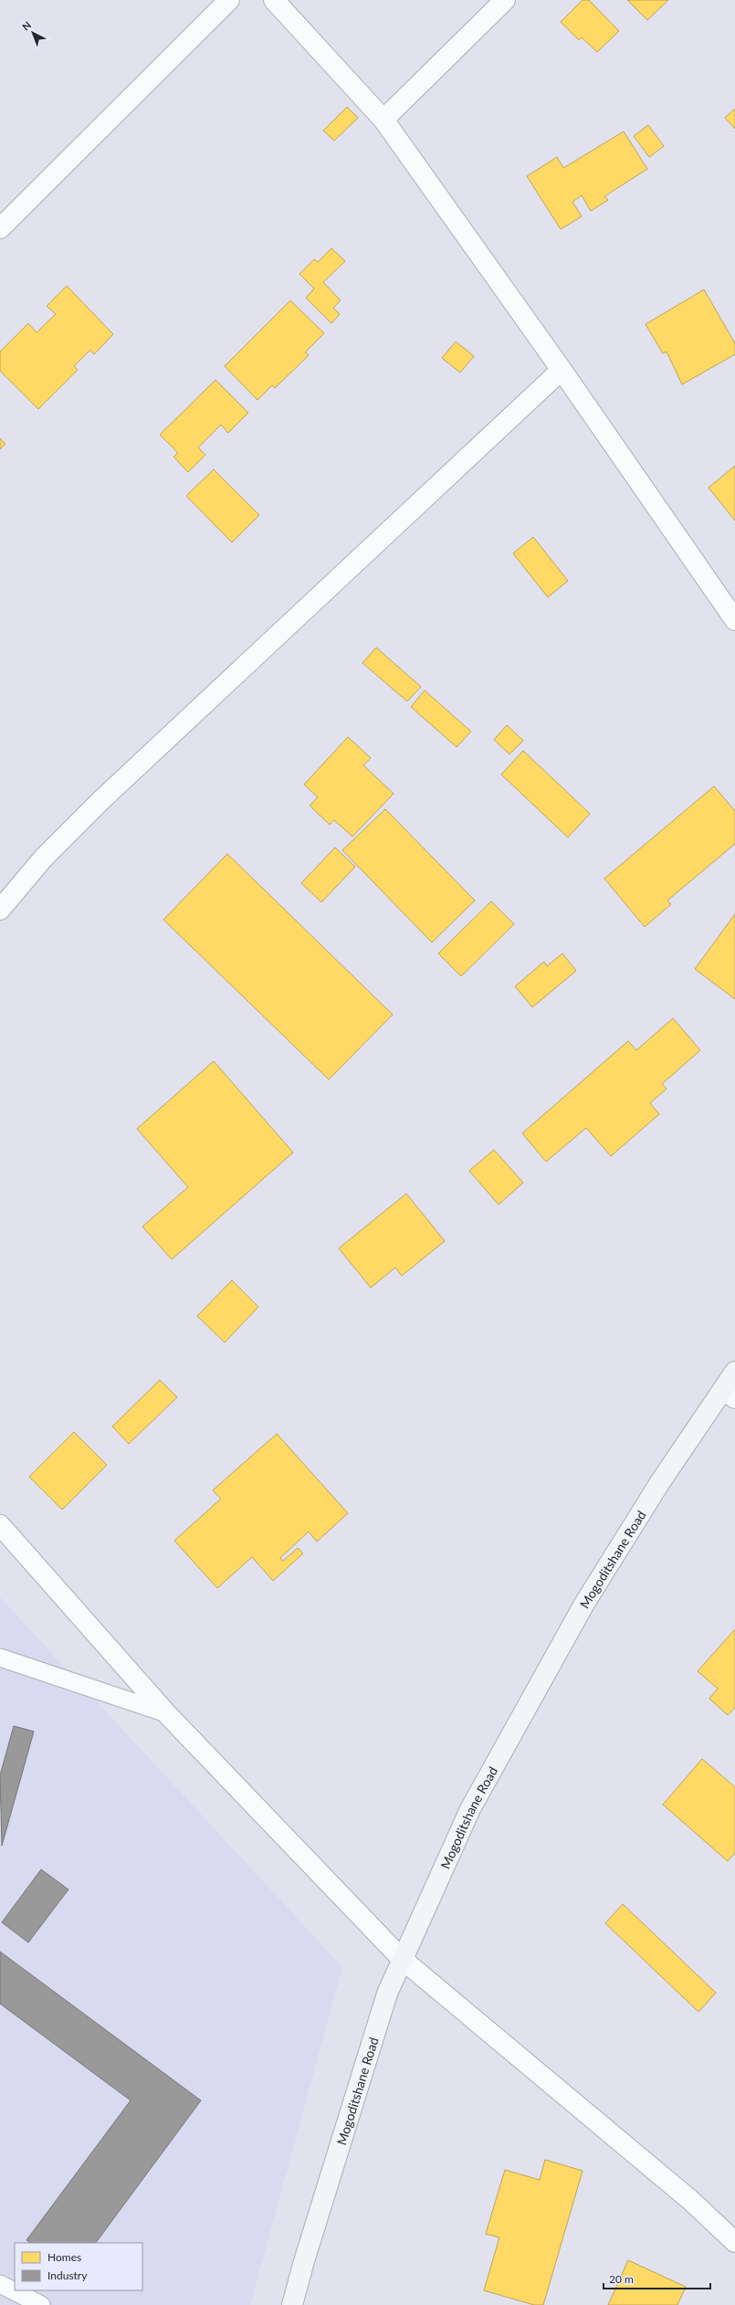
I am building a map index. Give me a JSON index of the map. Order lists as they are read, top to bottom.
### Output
{
  "streets": {
    "main road": ["Mogoditshane Road"]
  },
  "legend": ["Homes", "Industry"],
  "scale_bar": "20 m",
  "north": "top left"
}
